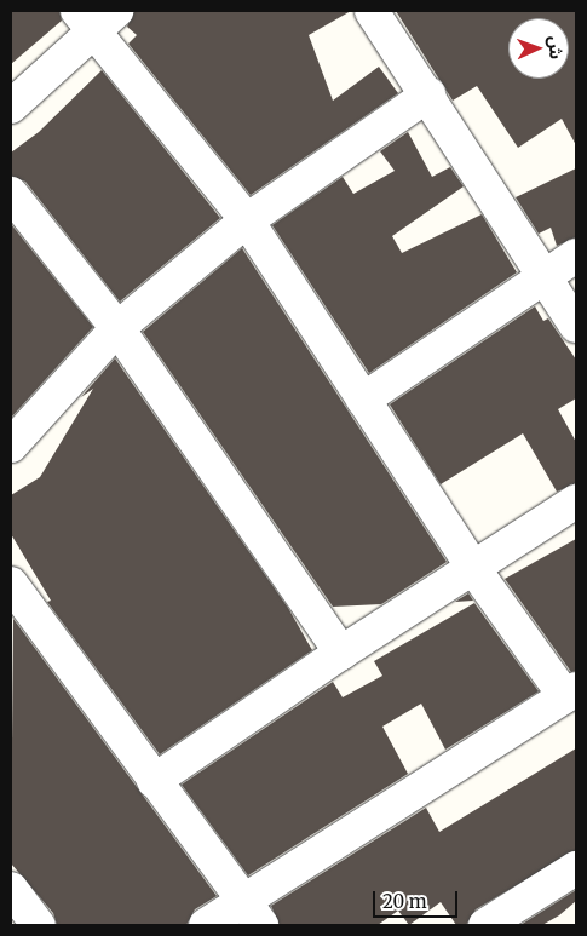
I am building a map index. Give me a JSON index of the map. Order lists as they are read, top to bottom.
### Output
{
  "scale_bar": "20 m",
  "north": "right"
}
